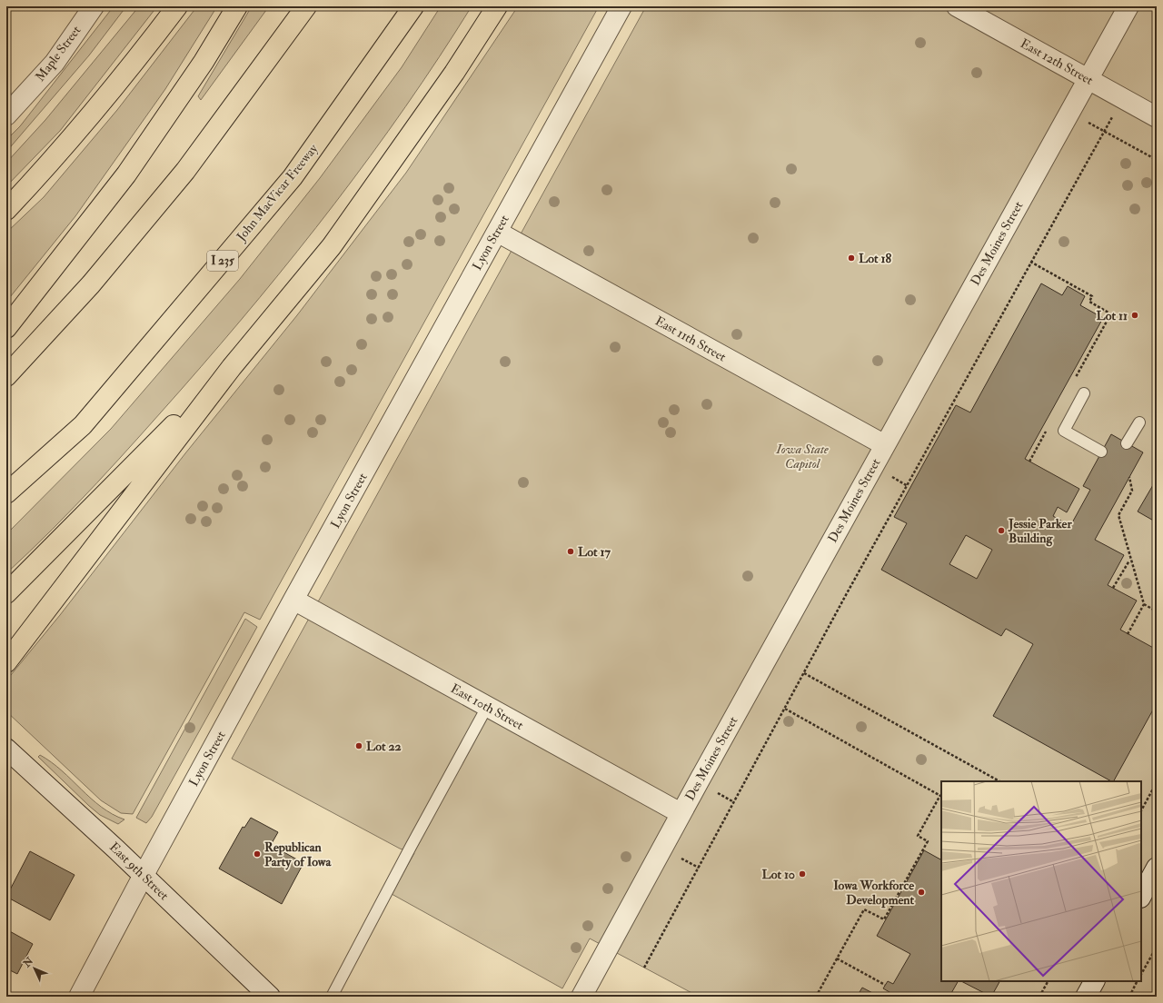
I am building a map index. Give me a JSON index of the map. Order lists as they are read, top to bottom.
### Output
{
  "streets": {
    "highway": ["John MacVicar Freeway", "I 235"],
    "street": [
      "Maple Street",
      "East 12th Street",
      "Lyon Street",
      "Des Moines Street",
      "East 11th Street",
      "East 10th Street",
      "East 9th Street"
    ]
  },
  "crossings": [
    ["East 12th Street", "Des Moines Street"],
    ["Lyon Street", "East 11th Street"],
    ["Lyon Street", "East 10th Street"],
    ["Lyon Street", "East 9th Street"],
    ["Des Moines Street", "East 11th Street"],
    ["Des Moines Street", "East 10th Street"]
  ],
  "parks": ["Iowa State Capitol"],
  "places": [
    "Lot 18",
    "Lot 11",
    "Jessie Parker Building",
    "Lot 17",
    "Lot 22",
    "Republican Party of Iowa",
    "Lot 10",
    "Iowa Workforce Development"
  ],
  "north": "top left"
}
